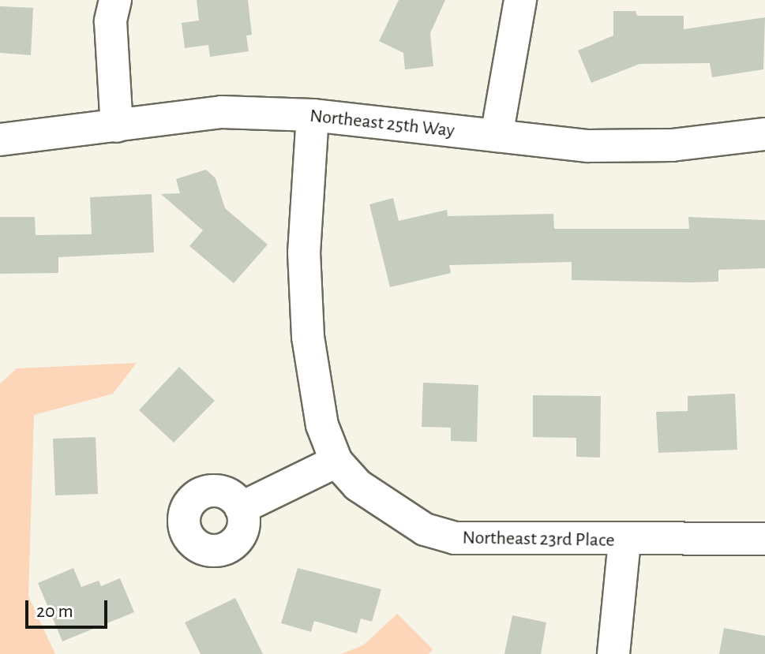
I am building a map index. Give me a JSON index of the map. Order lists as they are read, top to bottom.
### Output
{
  "streets": {
    "street": ["Northeast 25th Way", "Northeast 23rd Place"]
  },
  "scale_bar": "20 m"
}
